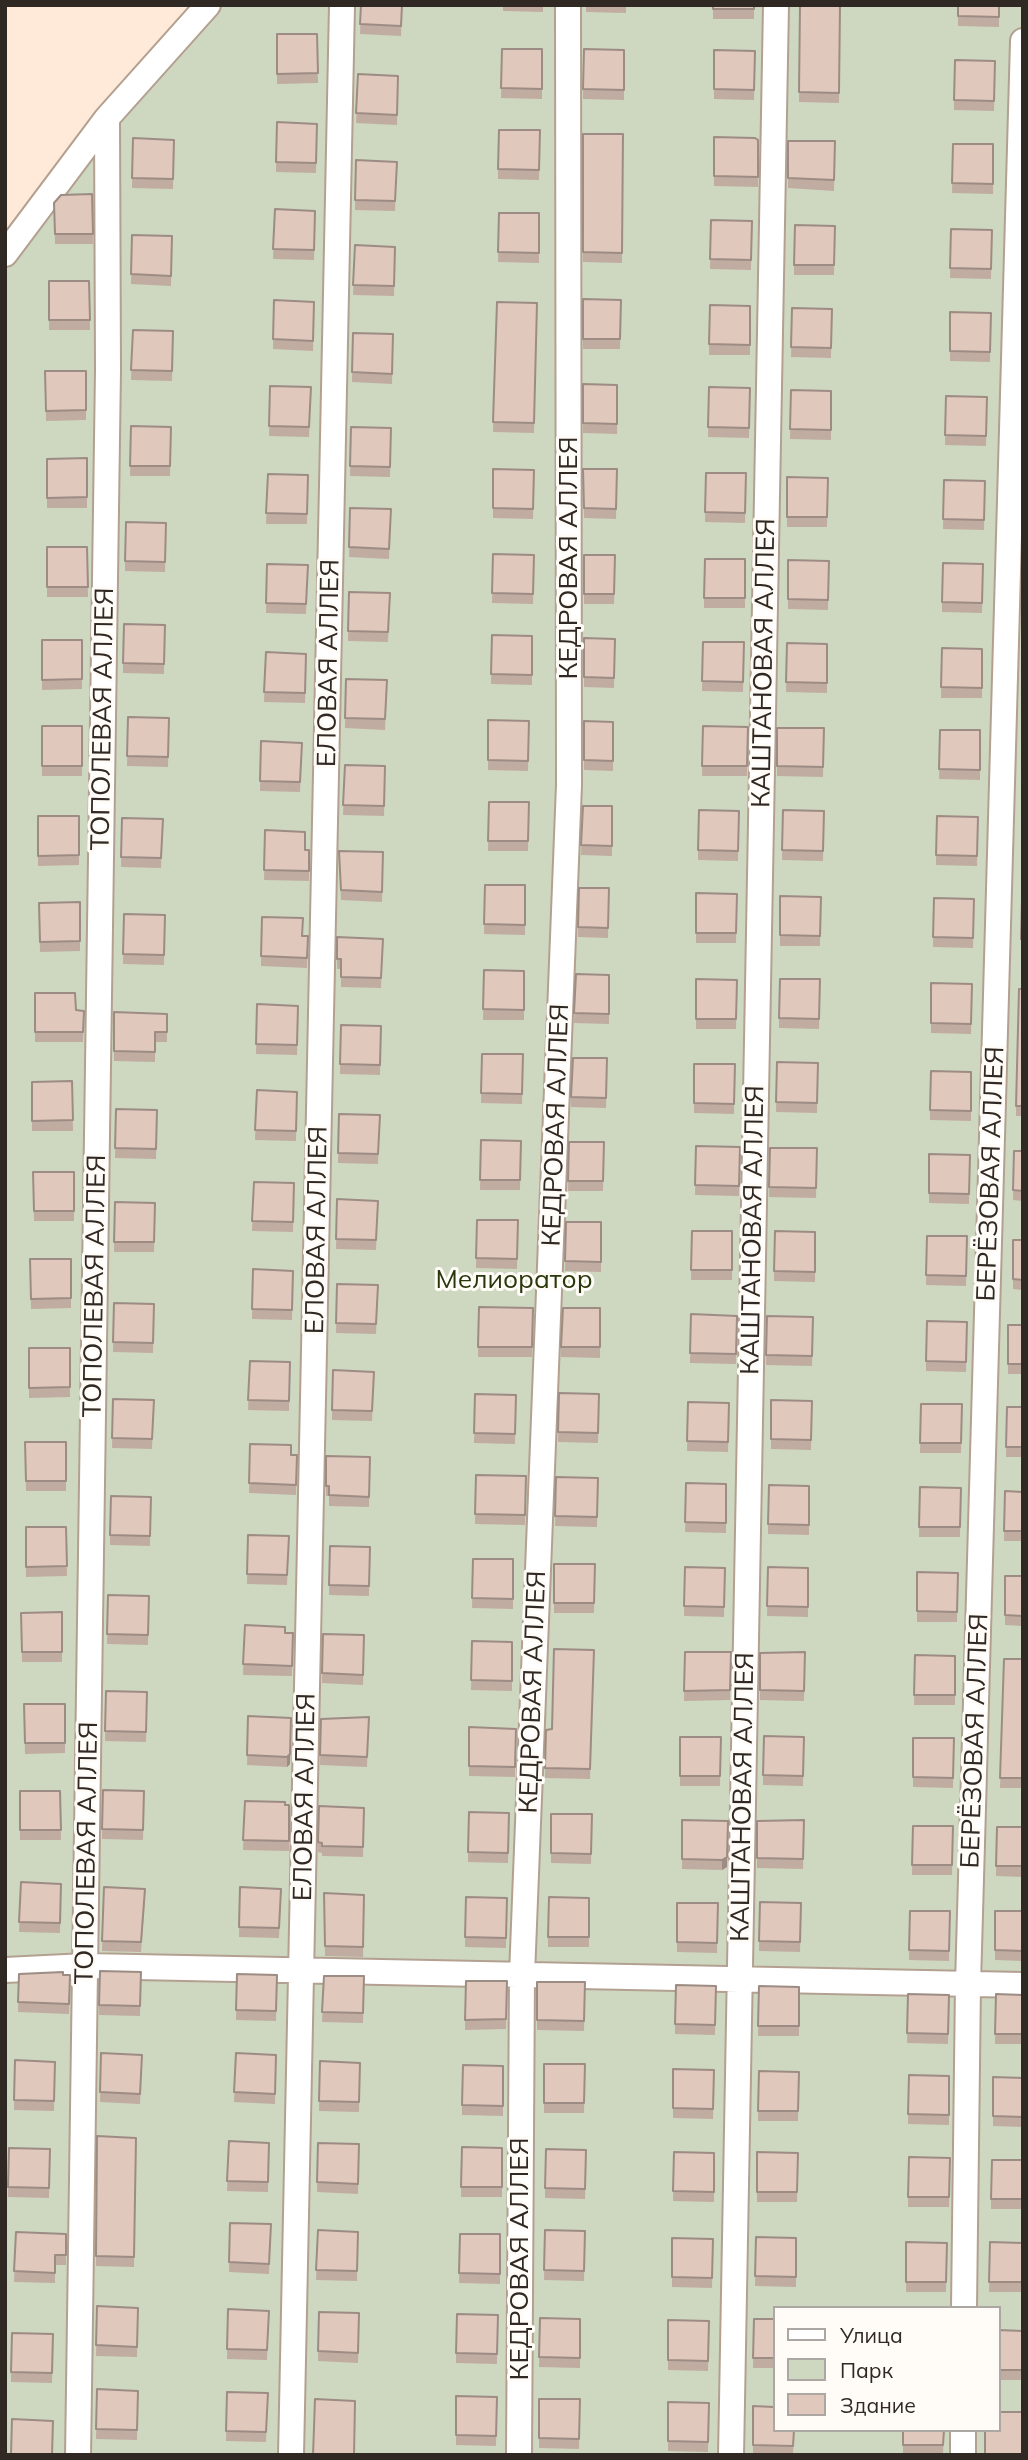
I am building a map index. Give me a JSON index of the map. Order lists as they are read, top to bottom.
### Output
{
  "streets": {
    "street": [
      "КЕДРОВАЯ АЛЛЕЯ",
      "ЕЛОВАЯ АЛЛЕЯ",
      "КАШТАНОВАЯ АЛЛЕЯ",
      "ТОПОЛЕВАЯ АЛЛЕЯ",
      "БЕРЁЗОВАЯ АЛЛЕЯ"
    ]
  },
  "parks": ["Мелиоратор"],
  "legend": ["Улица", "Парк", "Здание"]
}
